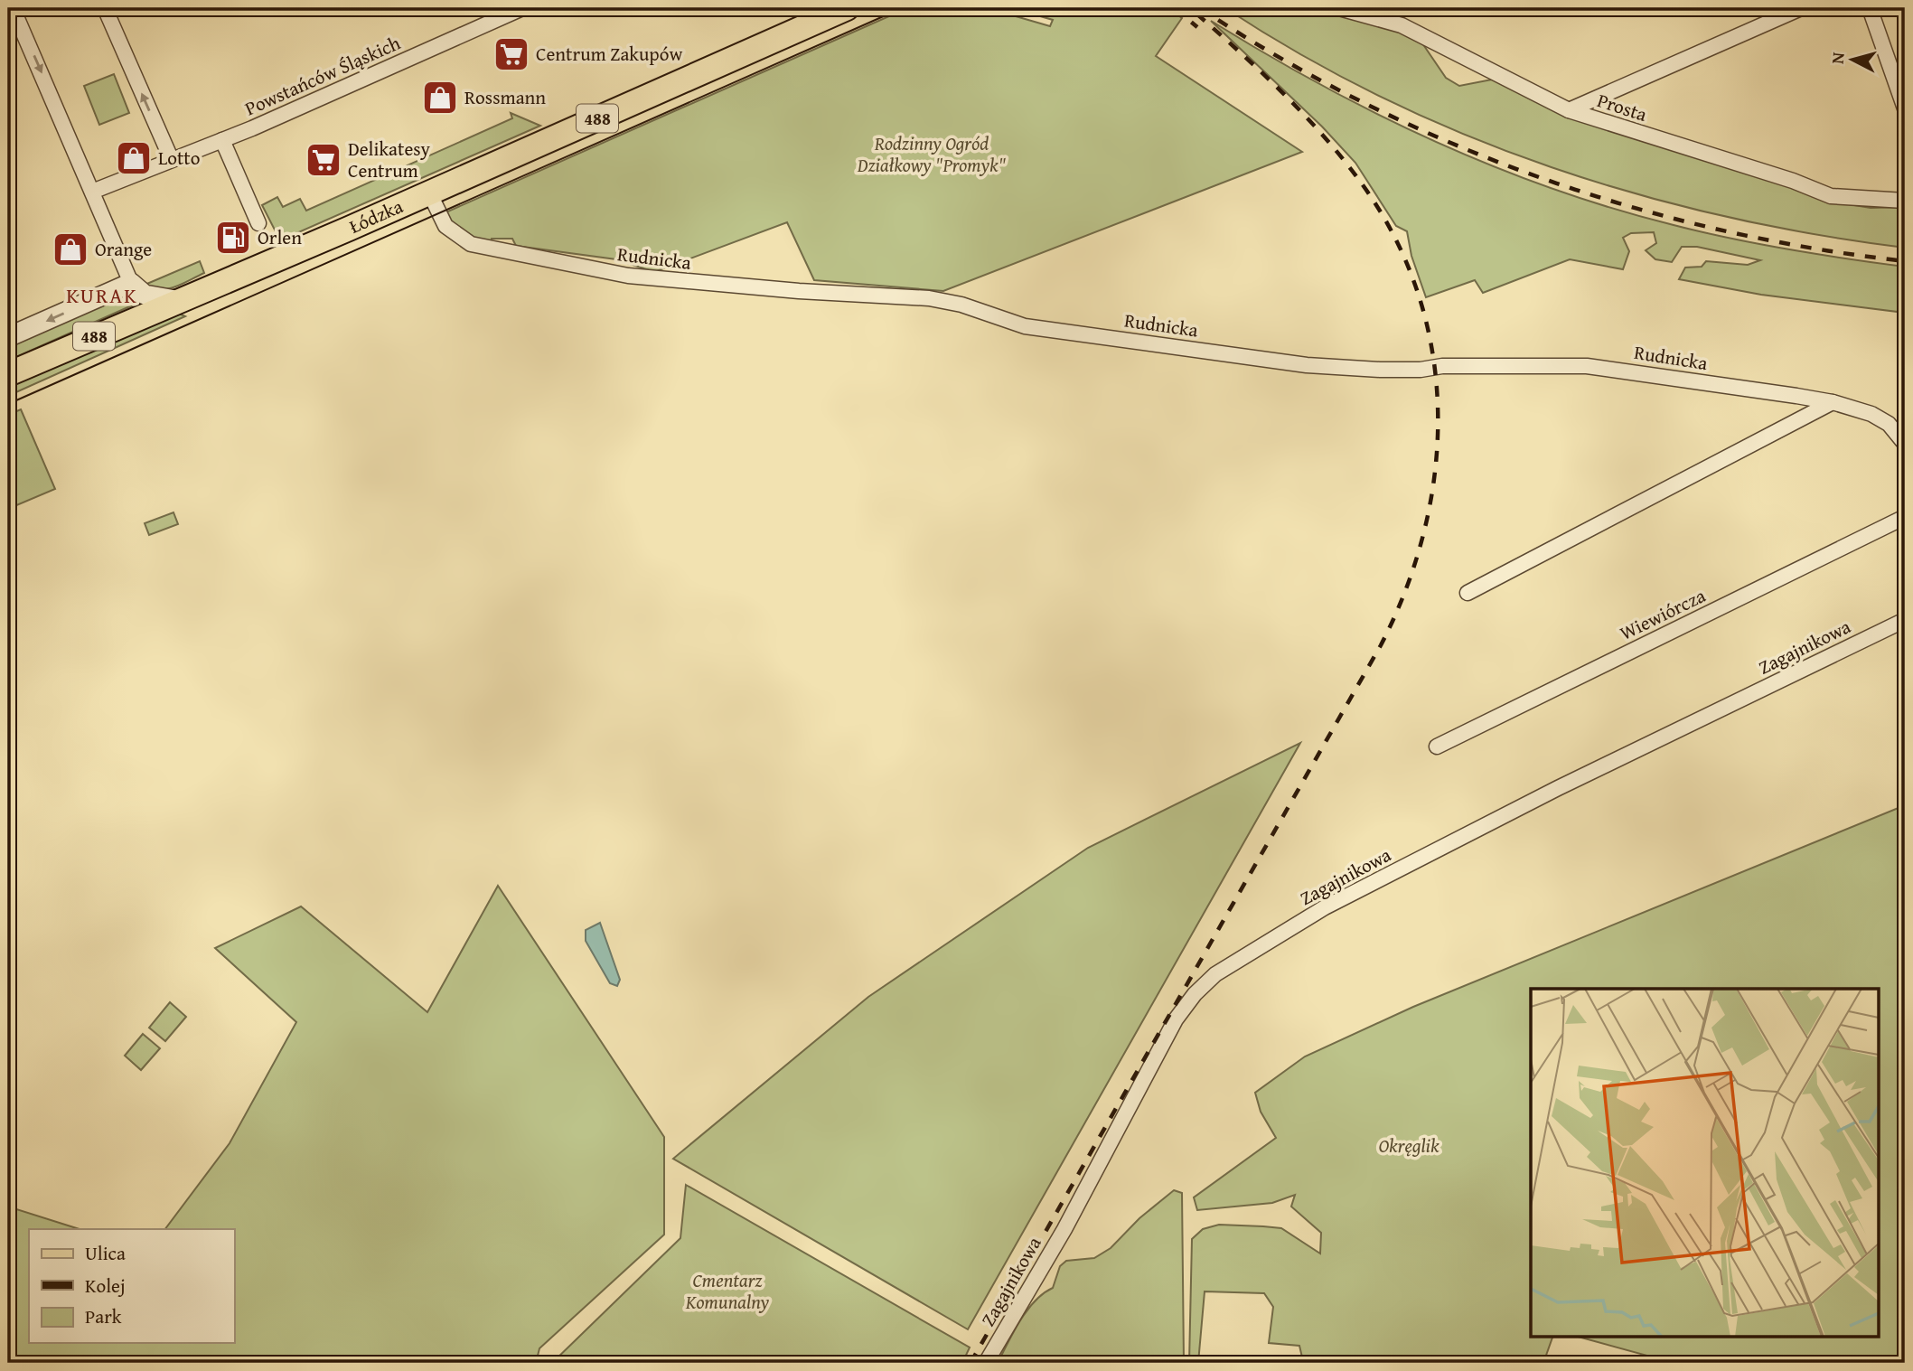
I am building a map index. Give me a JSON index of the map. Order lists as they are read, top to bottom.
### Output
{
  "streets": {
    "main road": ["488", "Łódzka"],
    "street": [
      "Powstańców Śląskich",
      "Prosta",
      "Rudnicka",
      "Wiewiórcza",
      "Zagajnikowa"
    ]
  },
  "crossings": [
    ["Łódzka", "Rudnicka"]
  ],
  "districts": ["KURAK"],
  "parks": ["Rodzinny Ogród Działkowy \"Promyk\"", "Okręglik", "Cmentarz Komunalny"],
  "places": {
    "supermarket": ["Centrum Zakupów", "Delikatesy Centrum"],
    "shop": ["Rossmann", "Lotto", "Orange"],
    "fuel station": ["Orlen"]
  },
  "legend": ["Ulica", "Kolej", "Park"],
  "north": "left"
}
